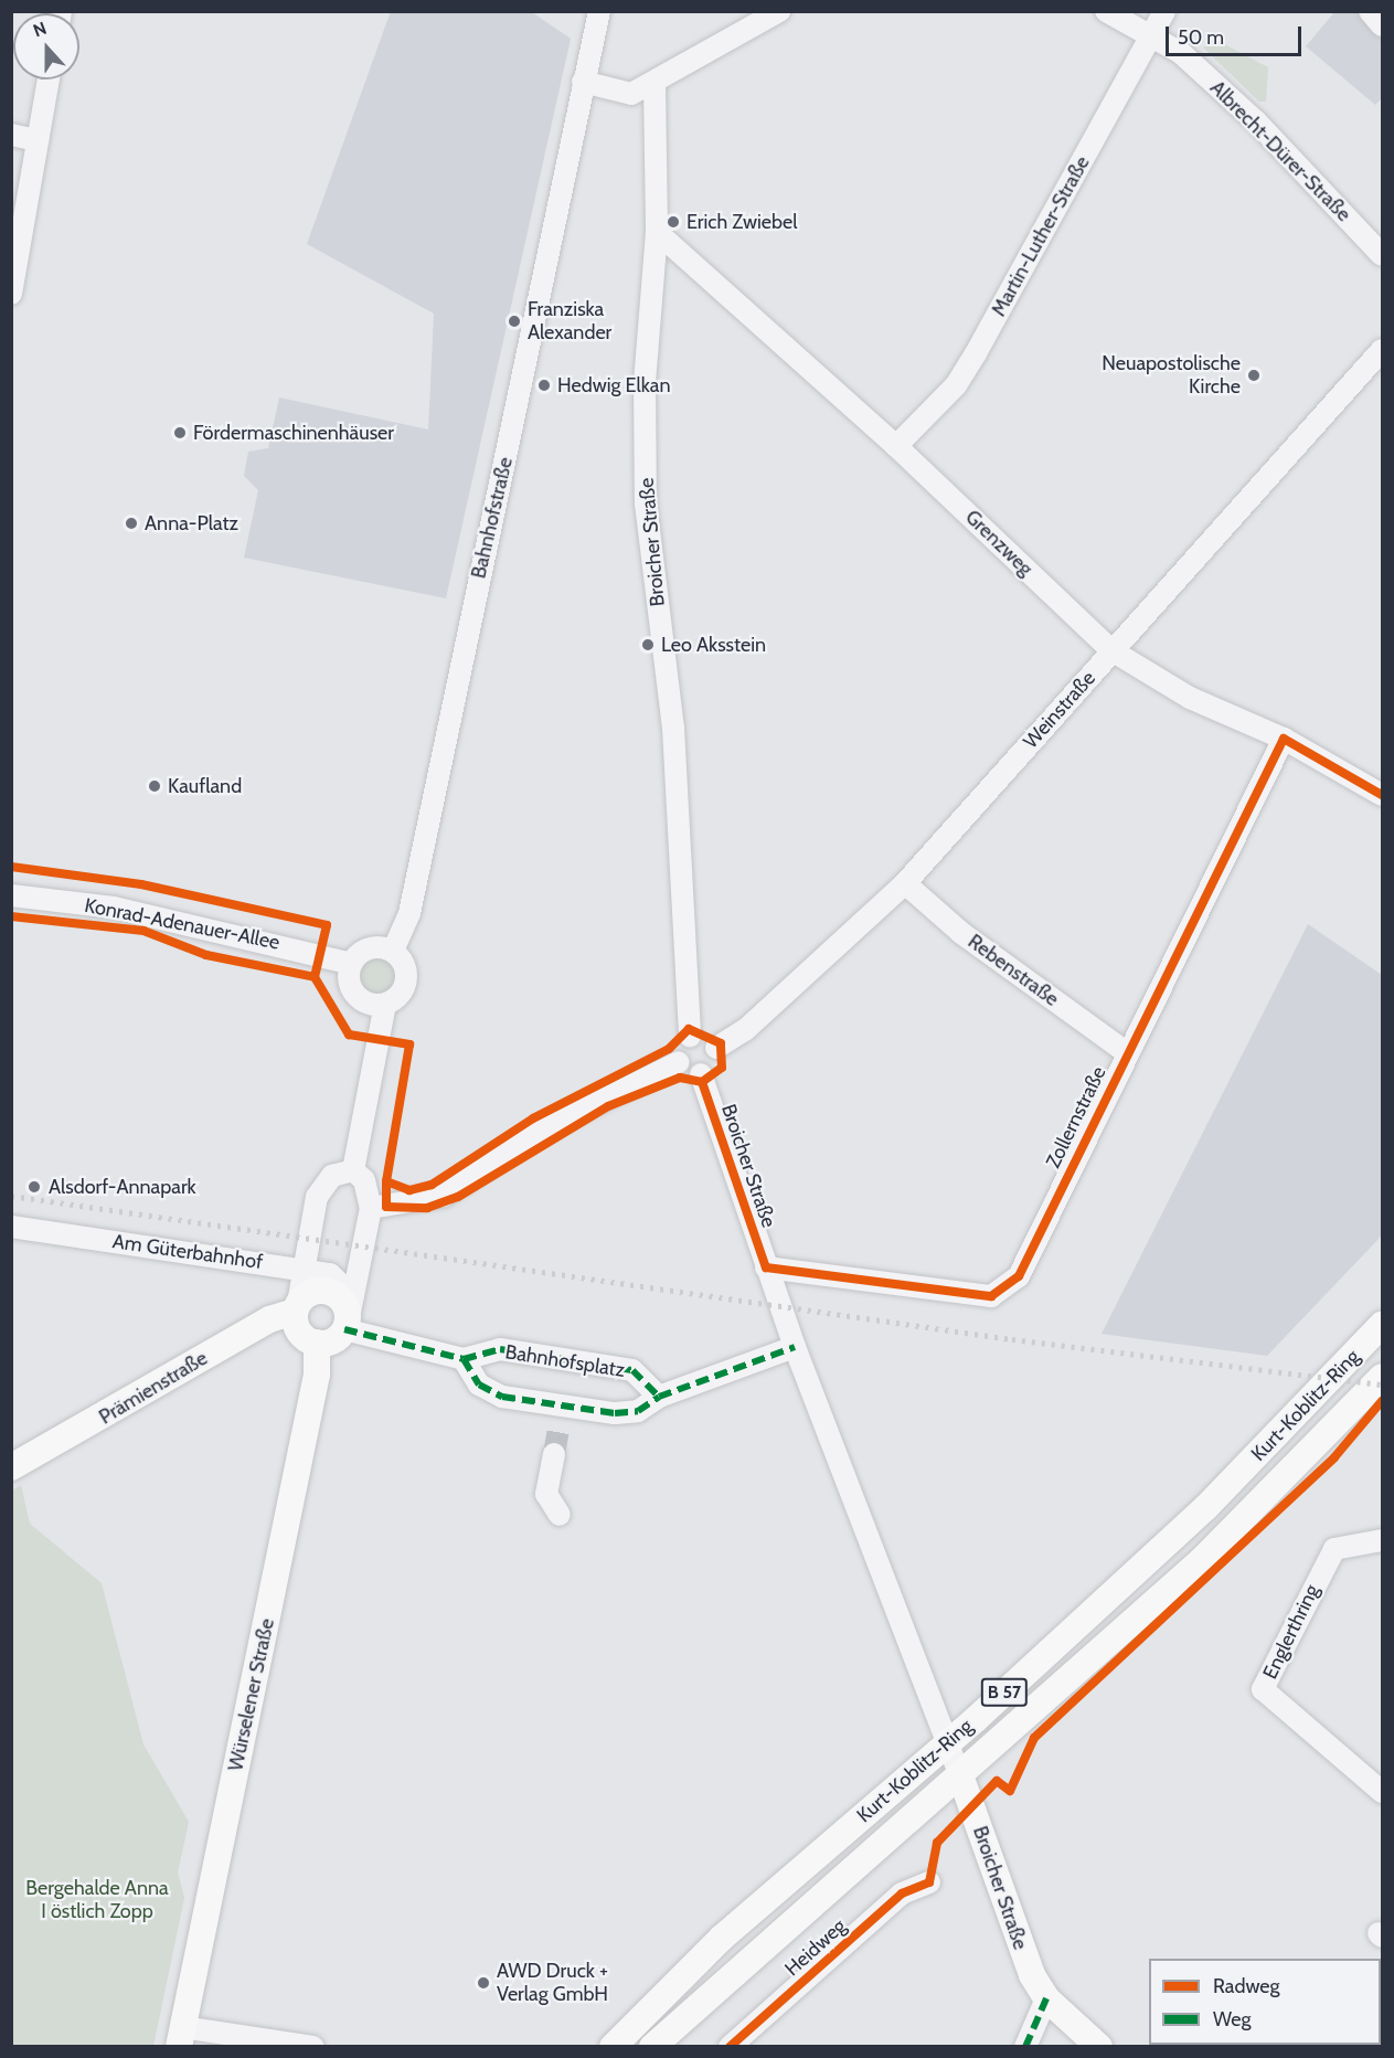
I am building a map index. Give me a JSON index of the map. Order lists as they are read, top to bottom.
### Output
{
  "streets": {
    "main road": [
      "Broicher Straße",
      "Prämienstraße",
      "Kurt-Koblitz-Ring",
      "B 57",
      "Würselener Straße"
    ],
    "street": [
      "Albrecht-Dürer-Straße",
      "Martin-Luther-Straße",
      "Bahnhofstraße",
      "Grenzweg",
      "Weinstraße",
      "Konrad-Adenauer-Allee",
      "Rebenstraße",
      "Zollernstraße",
      "Am Güterbahnhof",
      "Bahnhofsplatz",
      "Englerthring",
      "Heidweg"
    ]
  },
  "crossings": [
    ["Albrecht-Dürer-Straße", "Martin-Luther-Straße"],
    ["Martin-Luther-Straße", "Grenzweg"],
    ["Bahnhofstraße", "Konrad-Adenauer-Allee"],
    ["Broicher Straße", "Grenzweg"],
    ["Broicher Straße", "Weinstraße"],
    ["Broicher Straße", "Zollernstraße"],
    ["Broicher Straße", "Bahnhofsplatz"],
    ["Broicher Straße", "Kurt-Koblitz-Ring"],
    ["Grenzweg", "Weinstraße"],
    ["Grenzweg", "Zollernstraße"],
    ["Weinstraße", "Rebenstraße"],
    ["Rebenstraße", "Zollernstraße"],
    ["Am Güterbahnhof", "Prämienstraße"],
    ["Am Güterbahnhof", "Würselener Straße"],
    ["Prämienstraße", "Würselener Straße"]
  ],
  "parks": ["Bergehalde Anna I östlich Zopp"],
  "places": [
    "Erich Zwiebel",
    "Franziska Alexander",
    "Neuapostolische Kirche",
    "Hedwig Elkan",
    "Fördermaschinenhäuser",
    "Anna-Platz",
    "Leo Aksstein",
    "Kaufland",
    "Alsdorf-Annapark",
    "AWD Druck + Verlag GmbH"
  ],
  "legend": ["Radweg", "Weg"],
  "scale_bar": "50 m",
  "north": "top"
}
